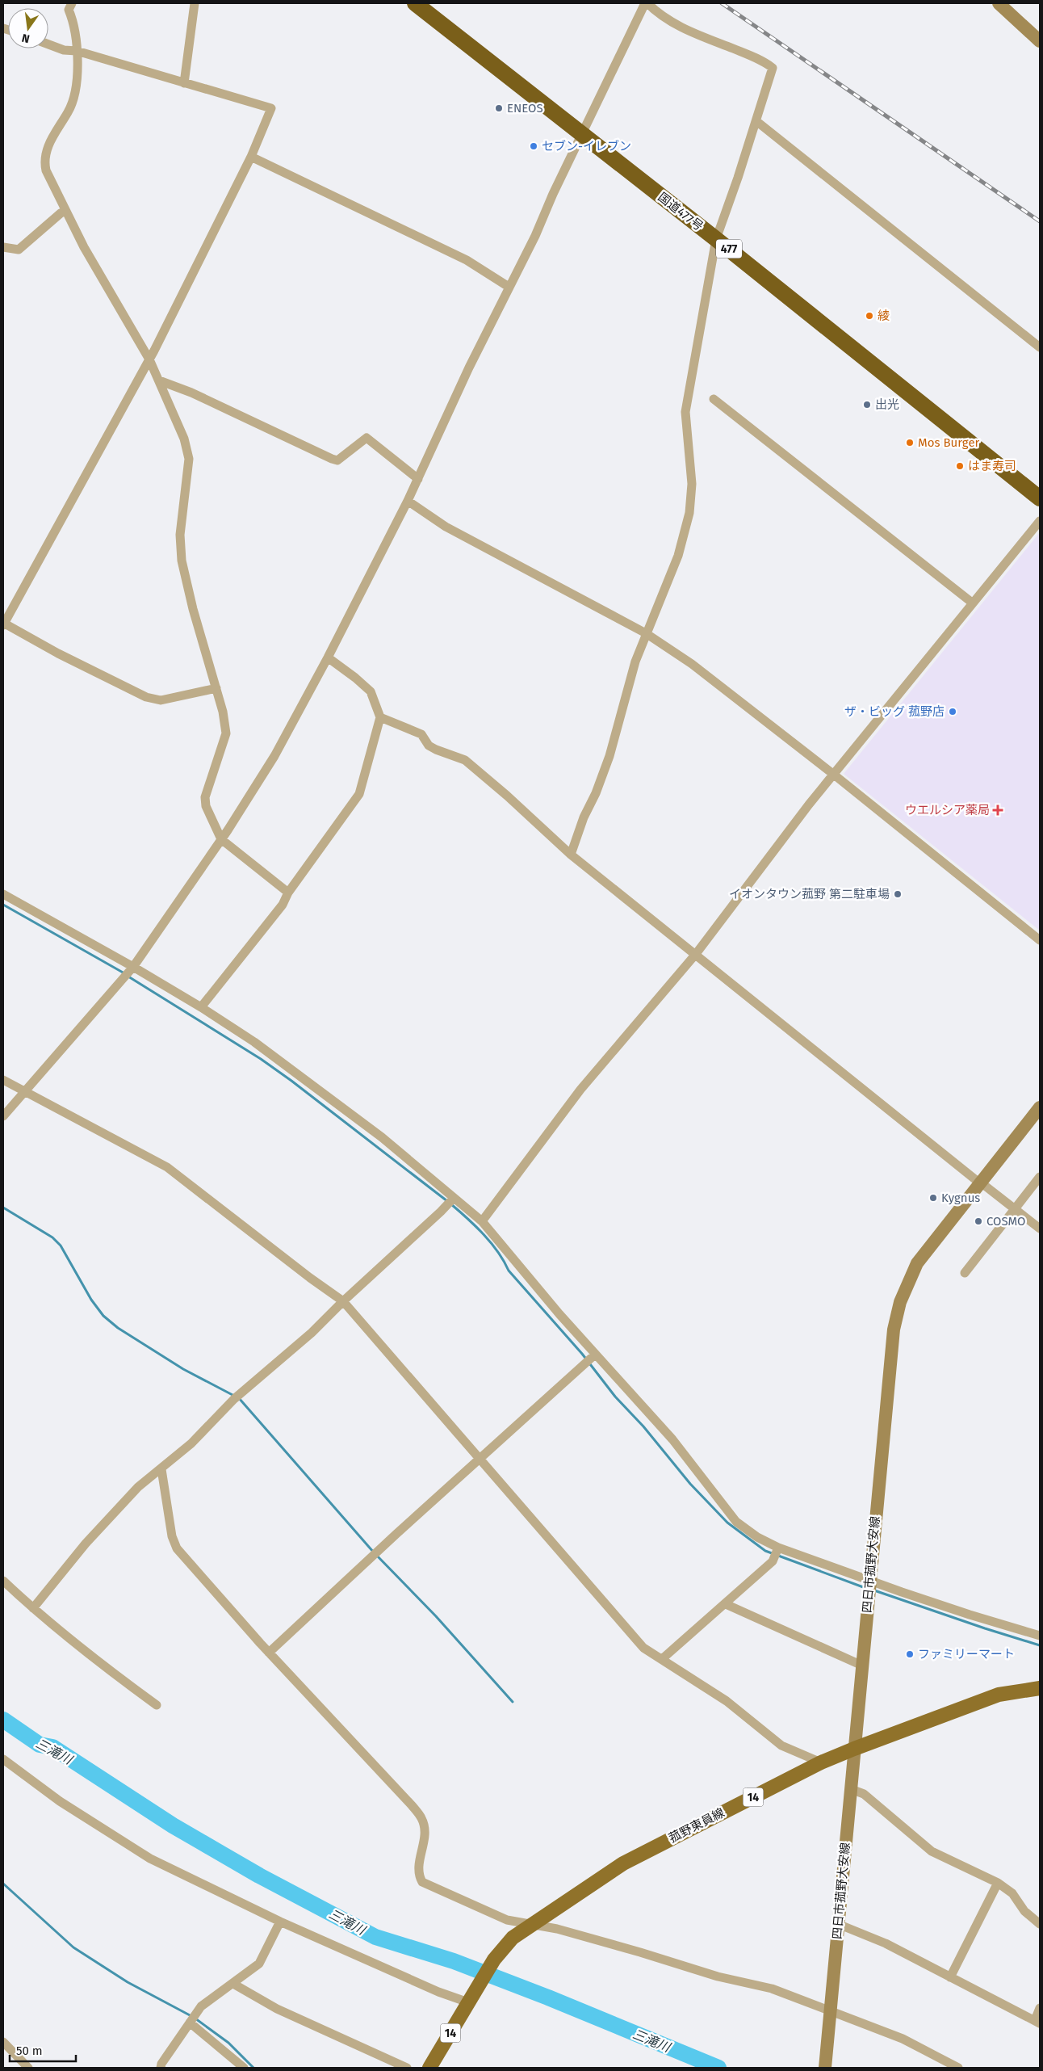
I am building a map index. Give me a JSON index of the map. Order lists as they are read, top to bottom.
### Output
{
  "streets": {
    "highway": ["国道477号", "477"],
    "main road": ["四日市菰野大安線", "14", "菰野東員線"]
  },
  "crossings": [
    ["四日市菰野大安線", "菰野東員線"]
  ],
  "water": ["三滝川"],
  "places": {
    "other": [
      "ENEOS",
      "セブン-イレブン",
      "綾",
      "出光",
      "Mos Burger",
      "はま寿司",
      "ザ・ビッグ 菰野店",
      "イオンタウン菰野 第二駐車場",
      "Kygnus",
      "COSMO",
      "ファミリーマート"
    ],
    "health": ["ウエルシア薬局"]
  },
  "scale_bar": "50 m",
  "north": "bottom"
}
